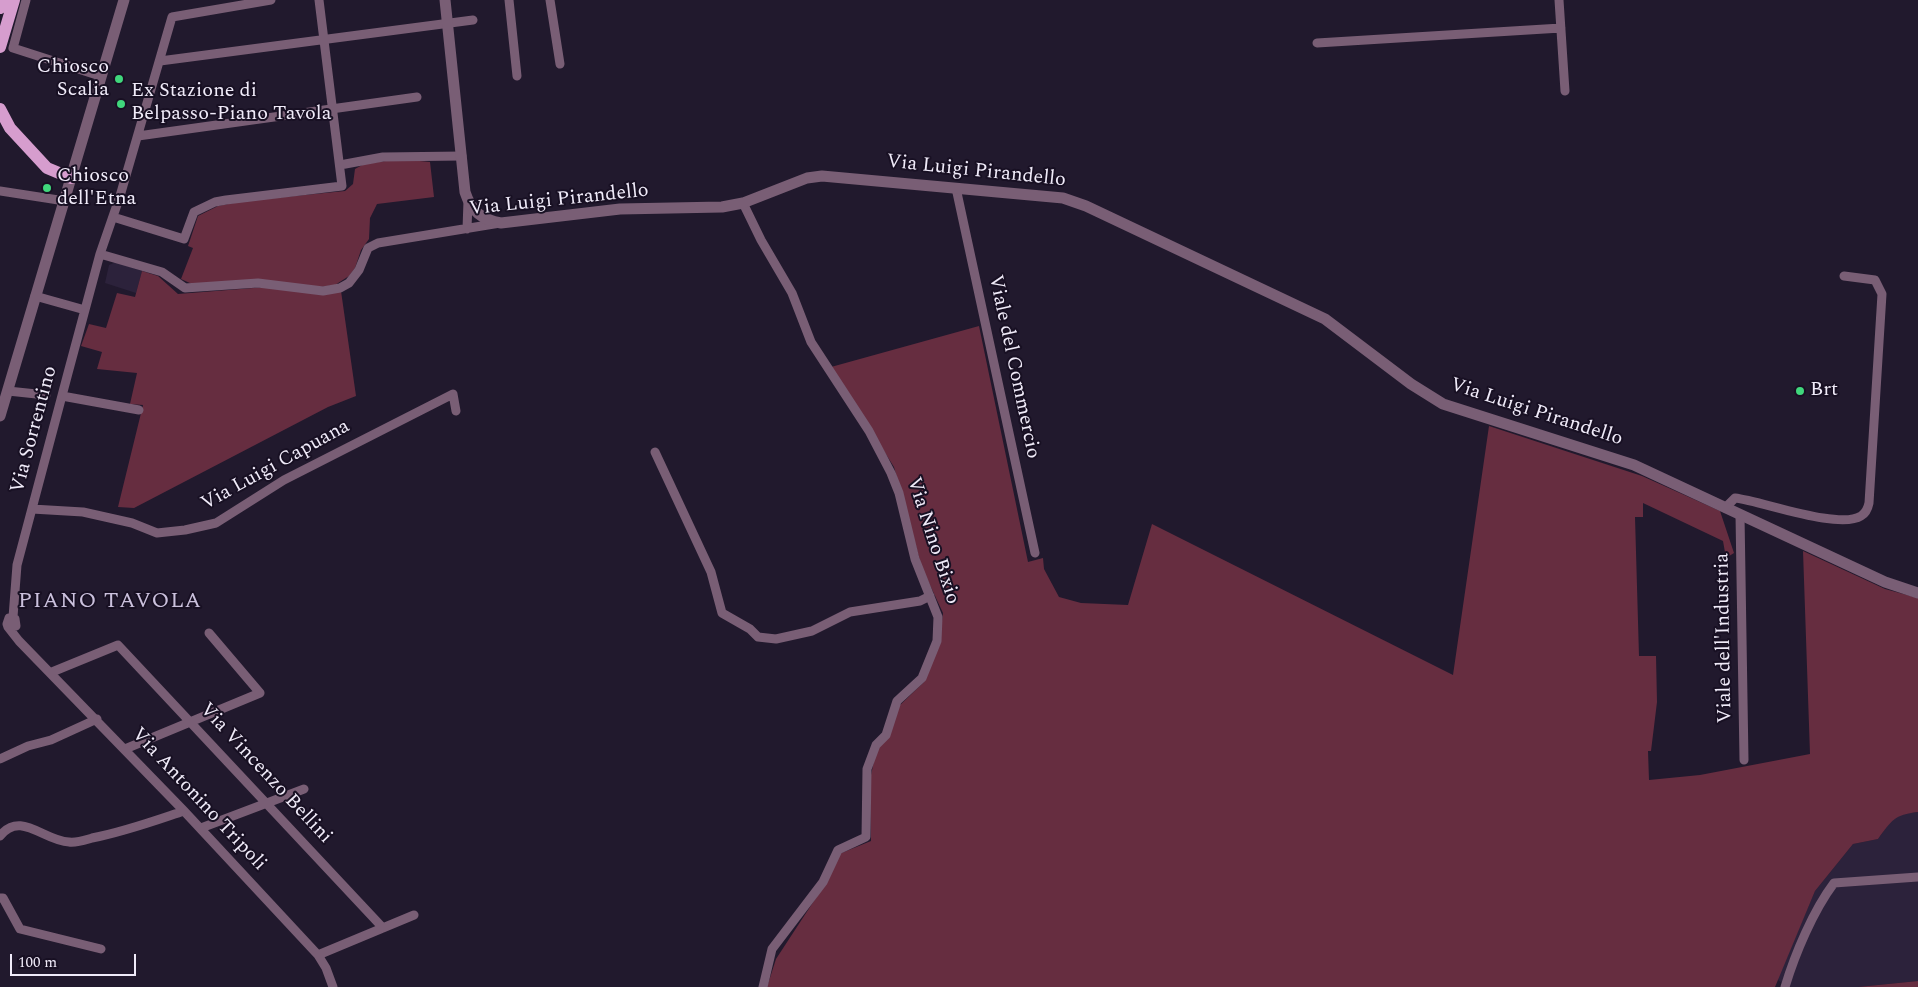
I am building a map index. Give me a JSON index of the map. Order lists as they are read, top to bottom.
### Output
{
  "streets": {
    "street": [
      "Via Luigi Pirandello",
      "Viale del Commercio",
      "Via Sorrentino",
      "Via Luigi Capuana",
      "Via Nino Bixio",
      "Viale dell'Industria",
      "Via Vincenzo Bellini",
      "Via Antonino Tripoli"
    ]
  },
  "crossings": [
    ["Via Luigi Pirandello", "Viale del Commercio"],
    ["Via Luigi Pirandello", "Via Sorrentino"],
    ["Via Luigi Pirandello", "Via Nino Bixio"],
    ["Via Luigi Pirandello", "Viale dell'Industria"],
    ["Via Sorrentino", "Via Luigi Capuana"],
    ["Via Sorrentino", "Via Antonino Tripoli"],
    ["Via Vincenzo Bellini", "Via Antonino Tripoli"]
  ],
  "districts": ["PIANO TAVOLA"],
  "places": [
    "Chiosco Scalia",
    "Ex Stazione di Belpasso-Piano Tavola",
    "Chiosco dell'Etna",
    "Brt"
  ],
  "scale_bar": "100 m"
}
